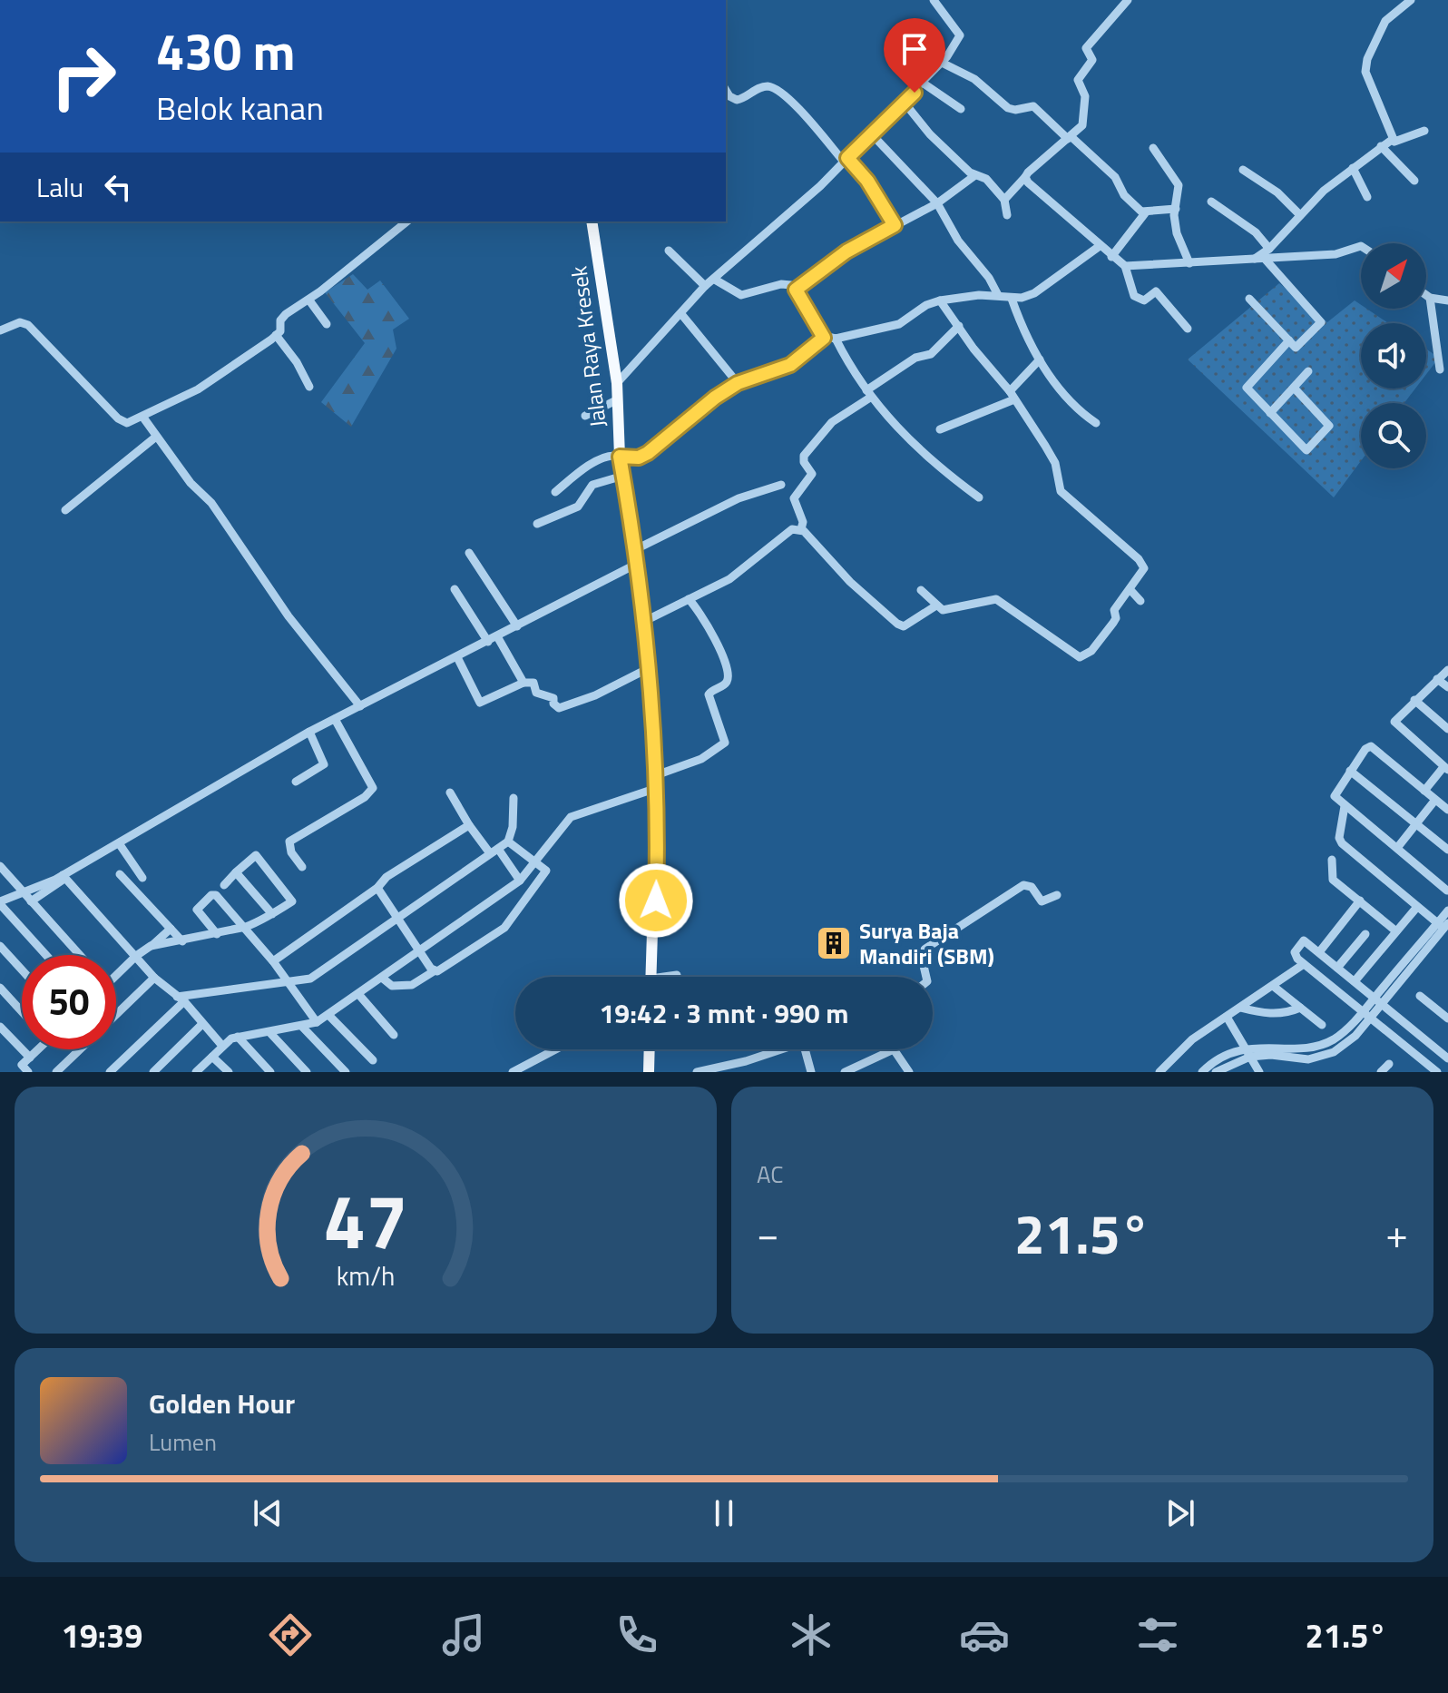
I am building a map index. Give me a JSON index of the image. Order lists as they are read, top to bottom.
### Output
{
  "streets": {
    "main road": ["Jalan Raya Kresek"]
  },
  "places": {
    "building": ["Surya Baja Mandiri (SBM)"]
  },
  "north": "top right",
  "page": {
    "turn": ["430 m", "Belok kanan"],
    "then": "Lalu",
    "limit": "50",
    "trip": "19:42 · 3 mnt · 990 m",
    "tile": "AC",
    "heat": ["−", "21.5°", "+"],
    "song": ["Golden Hour", "Lumen"],
    "tabs": ["19:39", "21.5°"],
    "gauge": ["47", "km/h"]
  }
}
